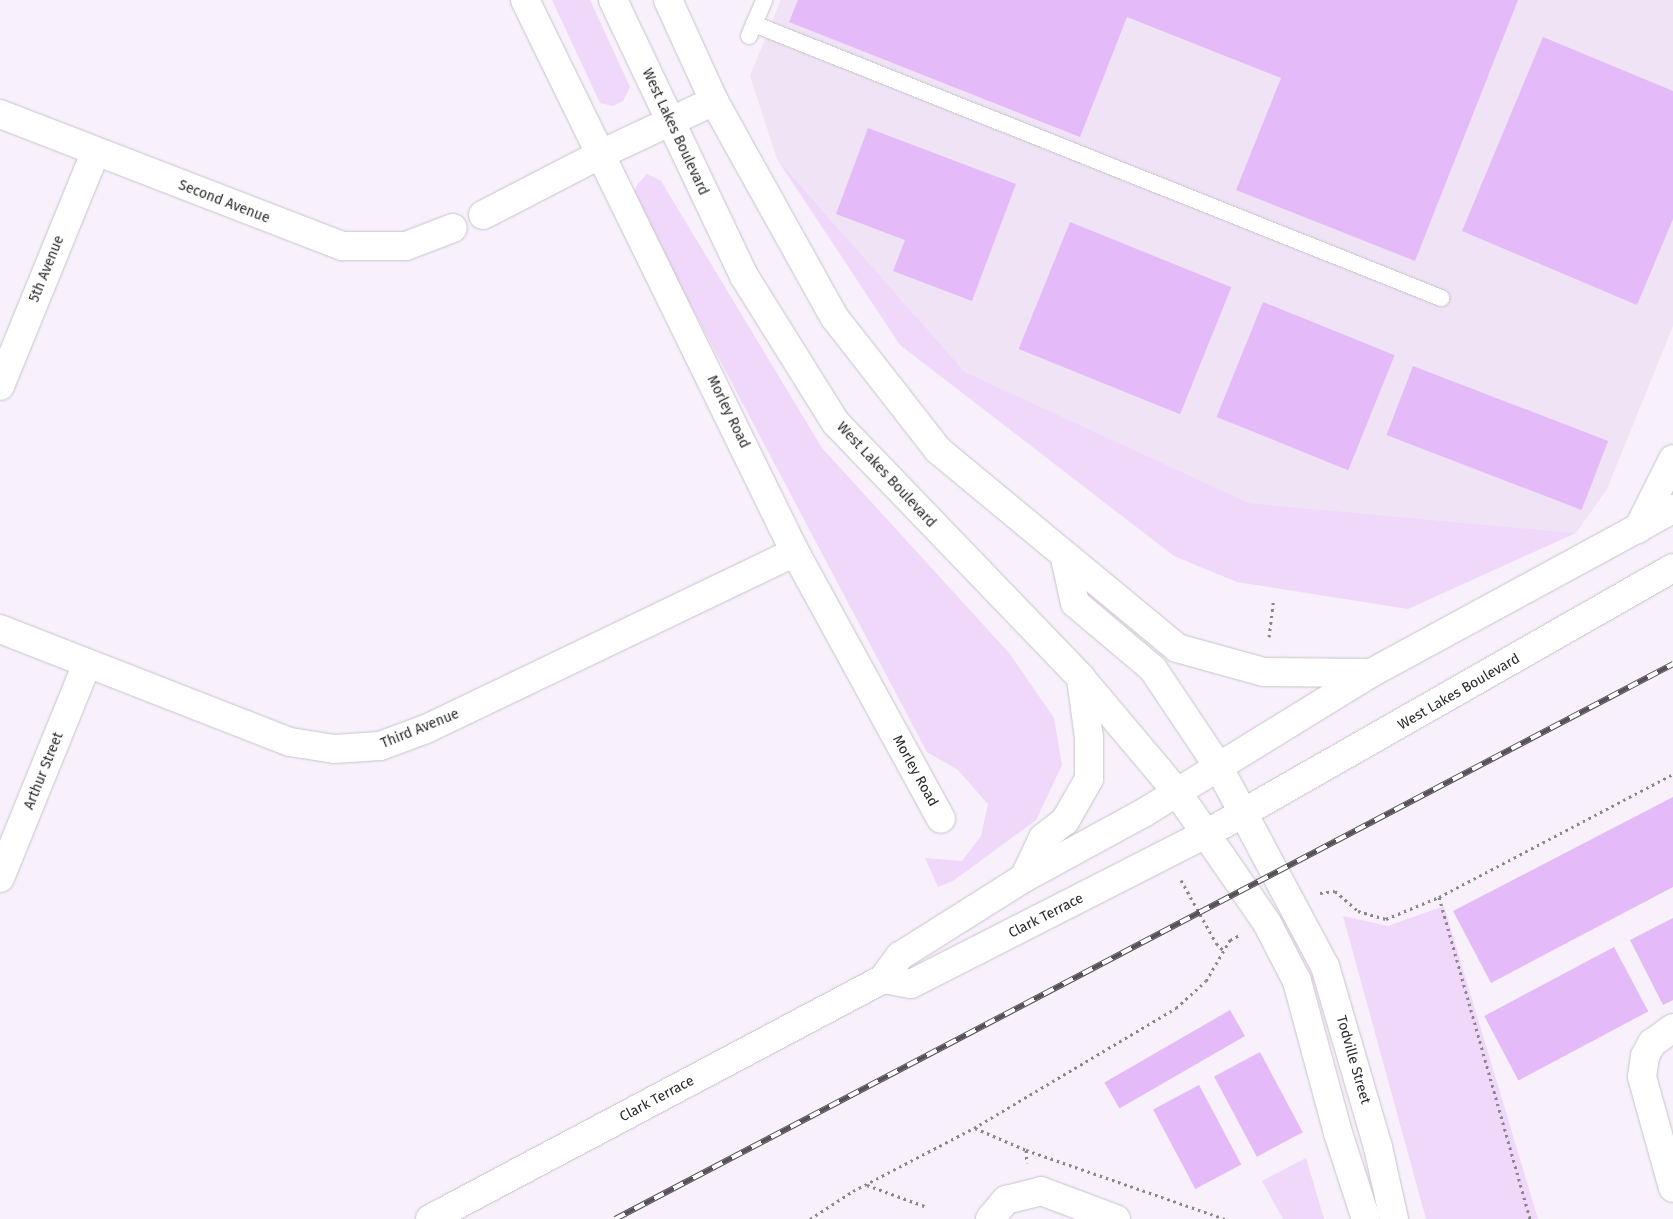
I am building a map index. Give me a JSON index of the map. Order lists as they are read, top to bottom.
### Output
{
  "streets": {
    "main road": [
      "West Lakes Boulevard",
      "Second Avenue",
      "5th Avenue",
      "Morley Road",
      "Third Avenue",
      "Arthur Street",
      "Clark Terrace",
      "Todville Street"
    ]
  },
  "crossings": [
    ["West Lakes Boulevard", "Clark Terrace"],
    ["Second Avenue", "5th Avenue"],
    ["Morley Road", "Third Avenue"],
    ["Third Avenue", "Arthur Street"]
  ]
}
